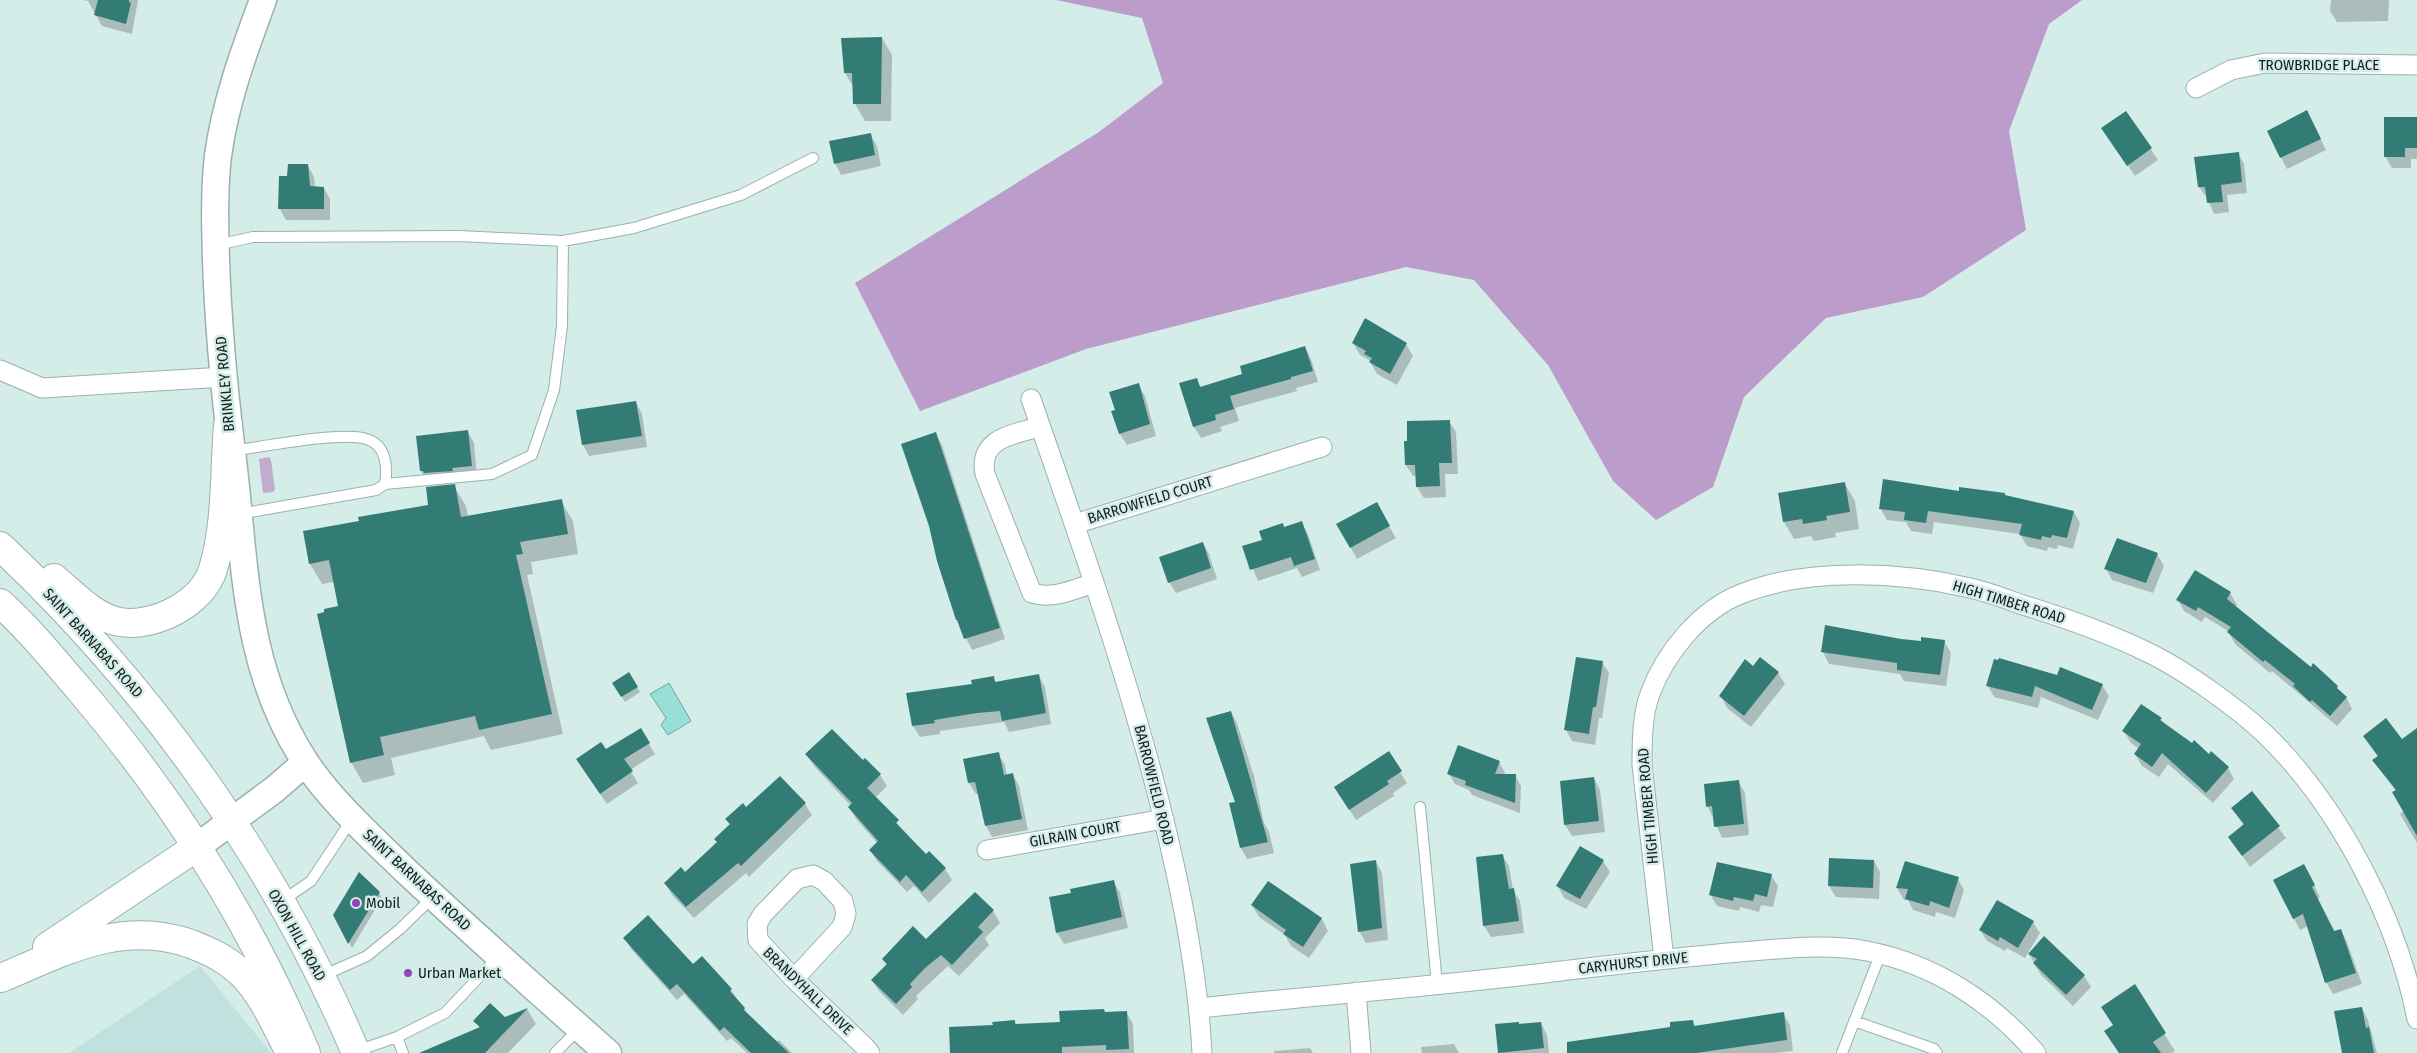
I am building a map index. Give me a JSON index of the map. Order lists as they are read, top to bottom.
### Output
{
  "streets": {
    "main road": ["BRINKLEY ROAD", "SAINT BARNABAS ROAD", "OXON HILL ROAD"],
    "street": [
      "TROWBRIDGE PLACE",
      "BARROWFIELD COURT",
      "HIGH TIMBER ROAD",
      "BARROWFIELD ROAD",
      "GILRAIN COURT",
      "CARYHURST DRIVE",
      "BRANDYHALL DRIVE"
    ]
  },
  "crossings": [
    ["BRINKLEY ROAD", "SAINT BARNABAS ROAD"],
    ["BARROWFIELD COURT", "BARROWFIELD ROAD"],
    ["HIGH TIMBER ROAD", "CARYHURST DRIVE"],
    ["SAINT BARNABAS ROAD", "OXON HILL ROAD"],
    ["BARROWFIELD ROAD", "GILRAIN COURT"],
    ["BARROWFIELD ROAD", "CARYHURST DRIVE"]
  ],
  "places": ["Mobil", "Urban Market"]
}
